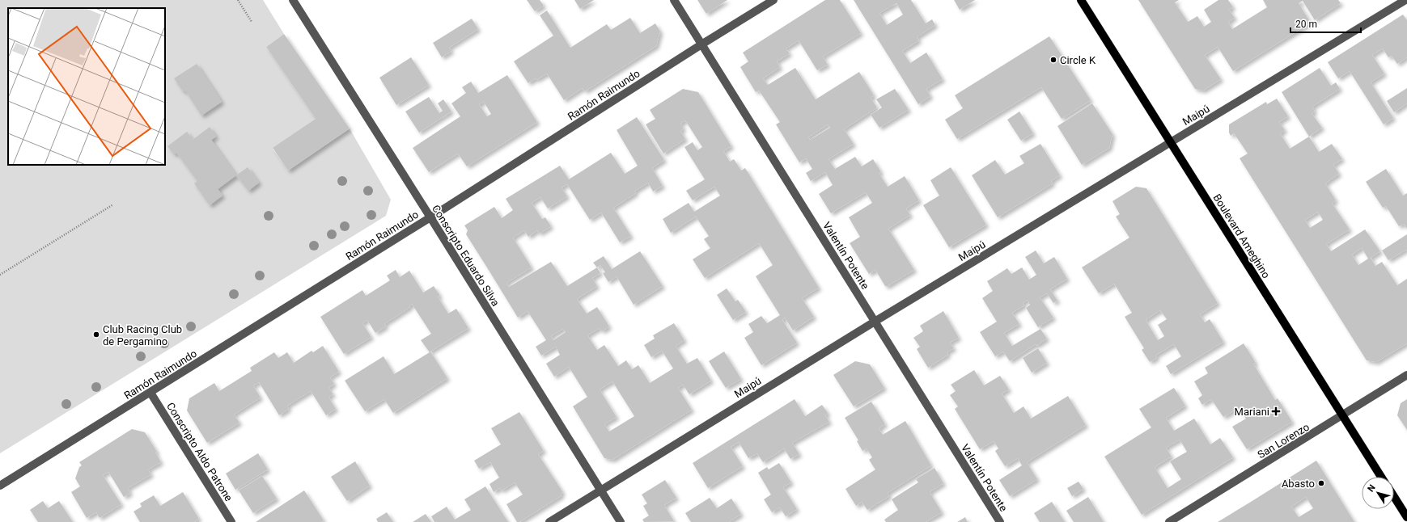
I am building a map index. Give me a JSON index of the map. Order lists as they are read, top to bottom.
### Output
{
  "streets": {
    "main road": ["Boulevard Ameghino"],
    "street": [
      "Ramón Raimundo",
      "Maipú",
      "Conscripto Eduardo Silva",
      "Valentín Potente",
      "San Lorenzo",
      "Conscripto Aldo Patrone"
    ]
  },
  "crossings": [
    ["Ramón Raimundo", "Conscripto Eduardo Silva"],
    ["Ramón Raimundo", "Valentín Potente"],
    ["Ramón Raimundo", "Conscripto Aldo Patrone"],
    ["Maipú", "Boulevard Ameghino"],
    ["Maipú", "Conscripto Eduardo Silva"],
    ["Maipú", "Valentín Potente"],
    ["Boulevard Ameghino", "San Lorenzo"]
  ],
  "places": {
    "other": ["Circle K", "Club Racing Club de Pergamino", "Abasto"],
    "health": ["Mariani"]
  },
  "scale_bar": "20 m",
  "north": "top left"
}
